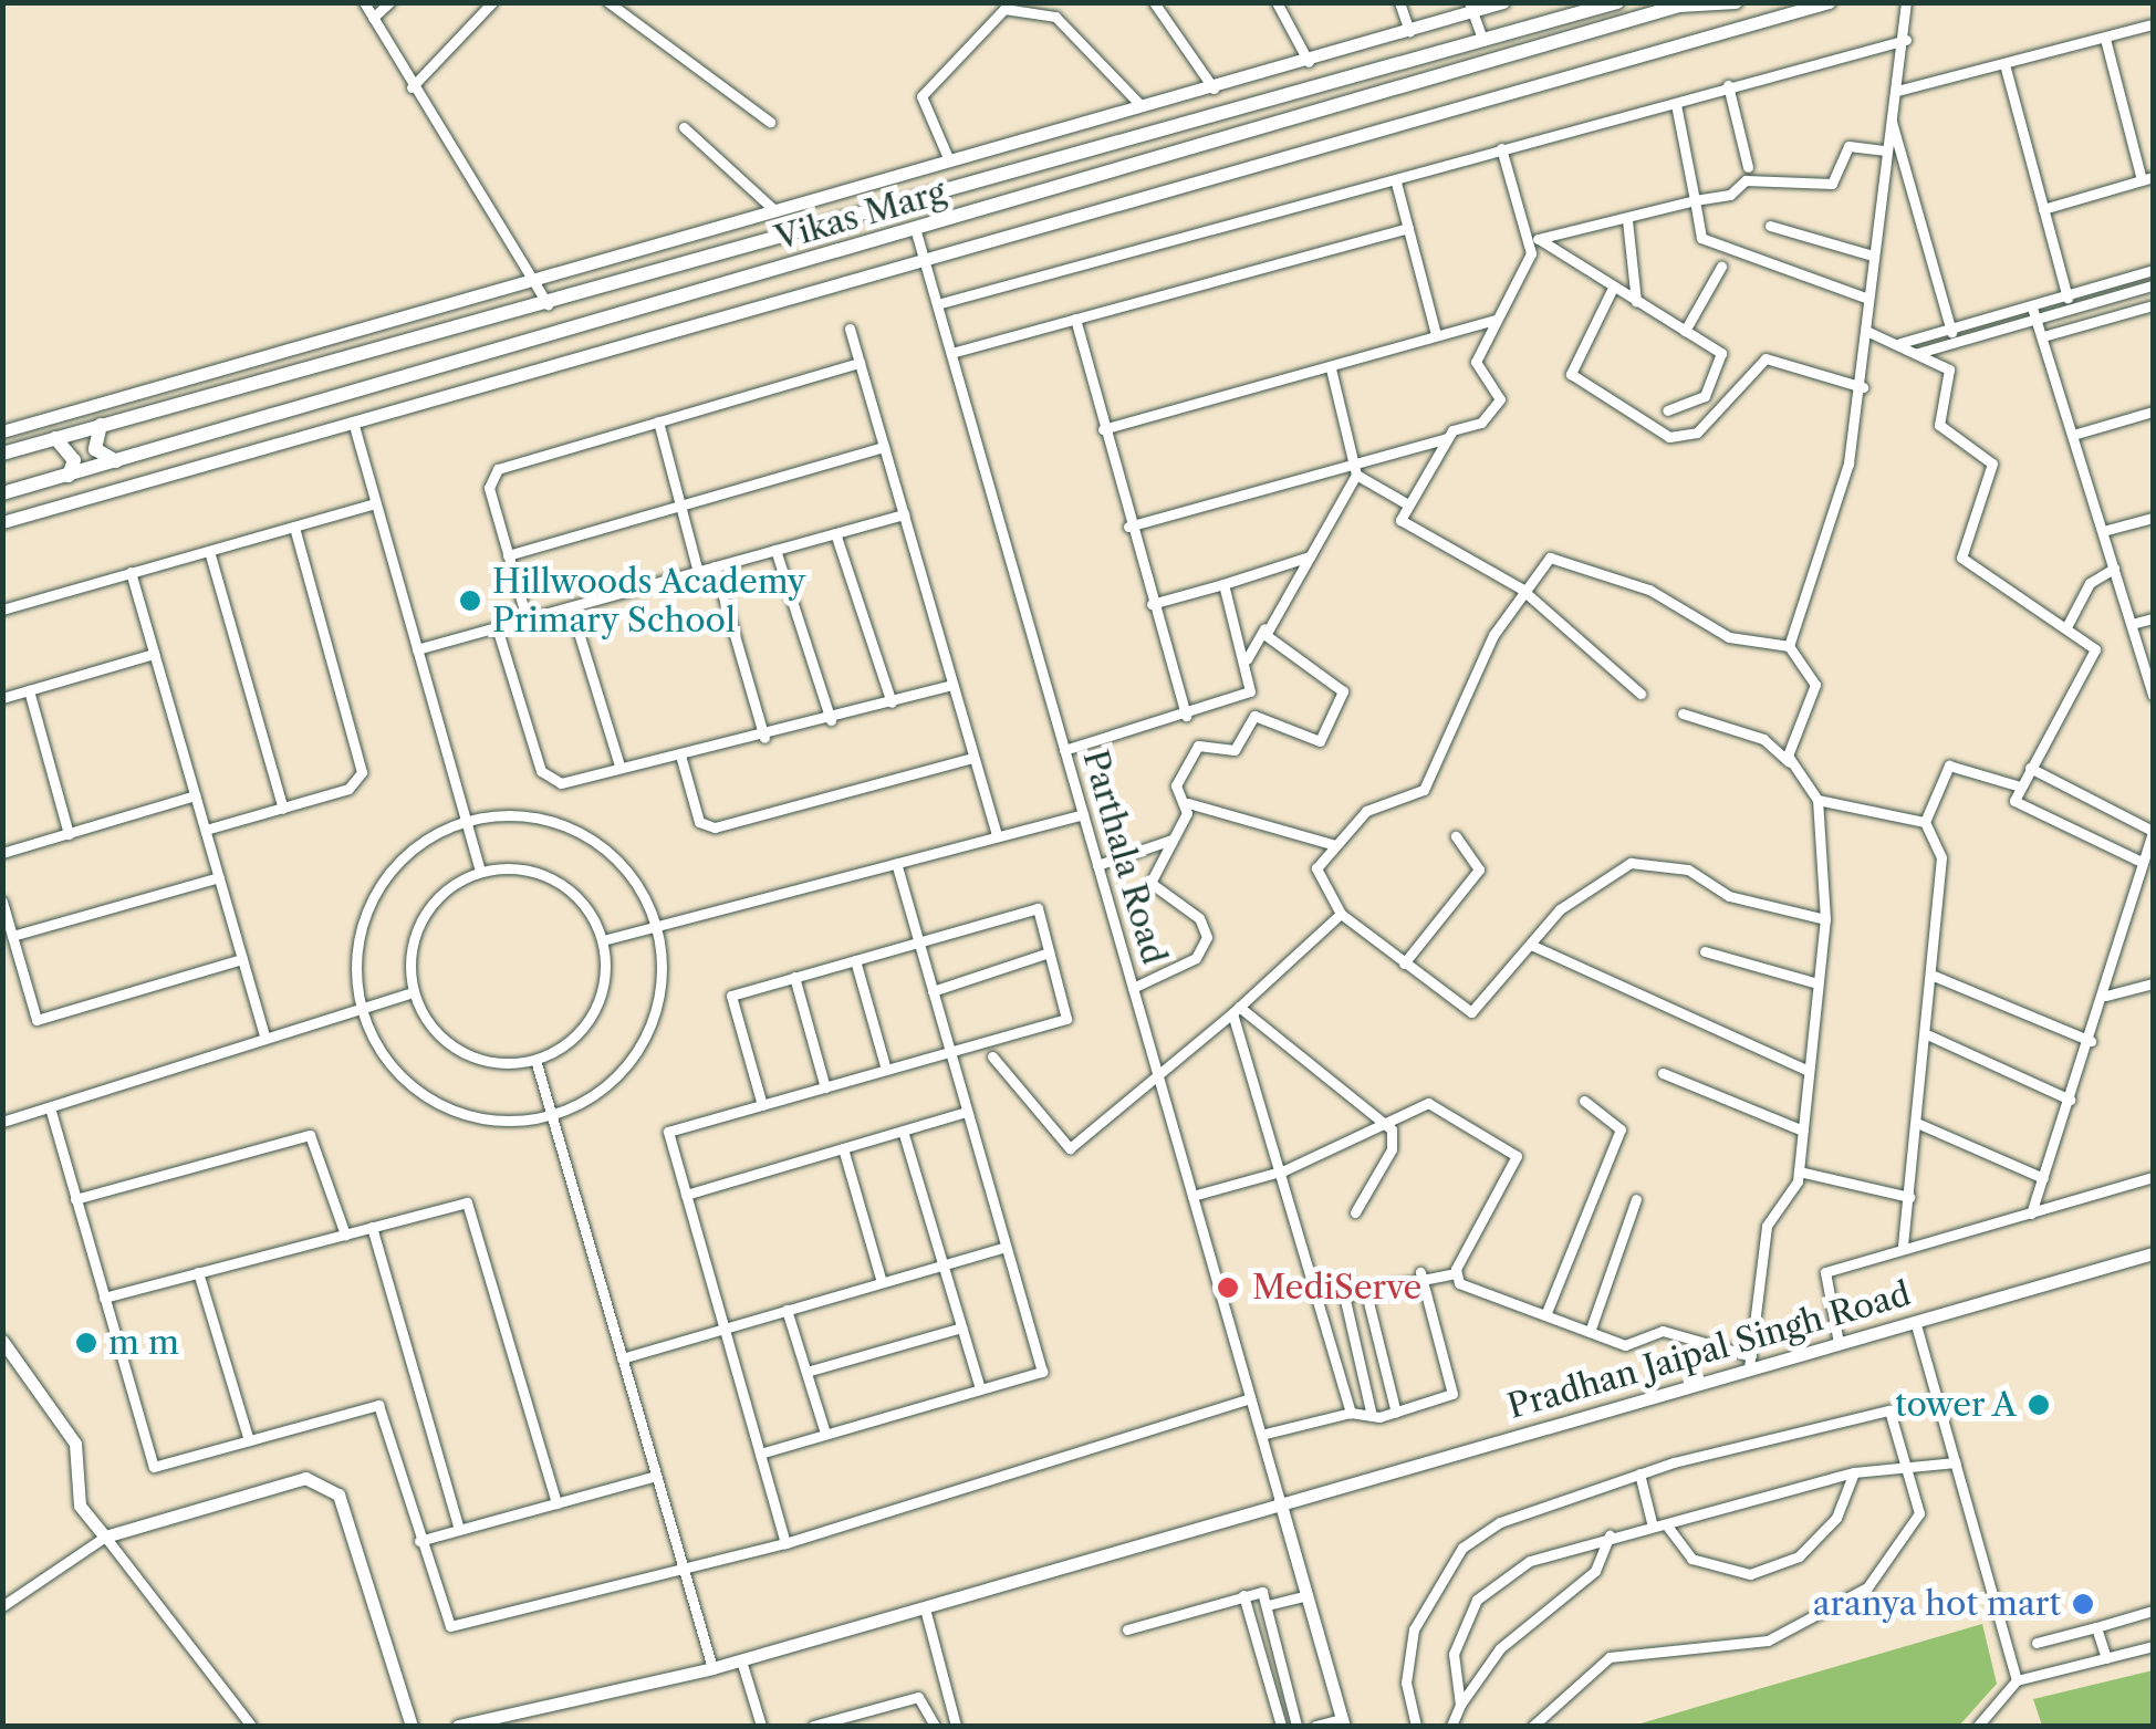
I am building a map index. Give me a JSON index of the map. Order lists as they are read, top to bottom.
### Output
{
  "streets": {
    "main road": ["Vikas Marg"],
    "street": ["Parthala Road", "Pradhan Jaipal Singh Road"]
  },
  "crossings": [
    ["Vikas Marg", "Parthala Road"],
    ["Parthala Road", "Pradhan Jaipal Singh Road"]
  ],
  "places": [
    "Hillwoods Academy Primary School",
    "MediServe",
    "m m",
    "tower A",
    "aranya hot mart"
  ]
}
